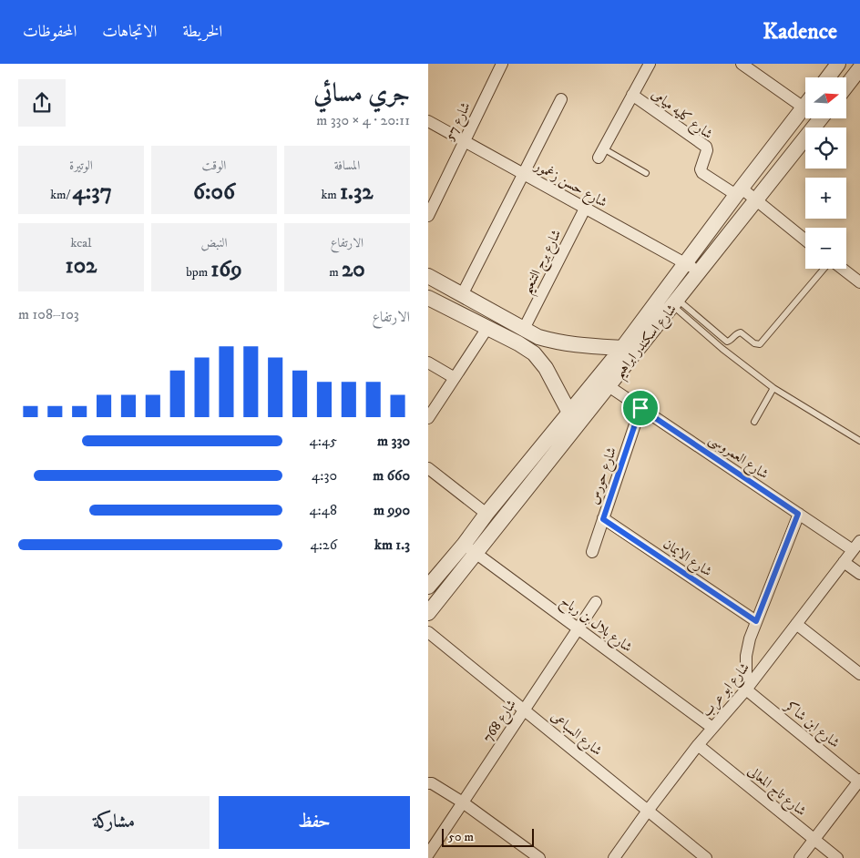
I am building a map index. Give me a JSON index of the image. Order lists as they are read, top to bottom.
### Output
{
  "streets": {
    "street": [
      "شارع كليه ميامى",
      "شارع 57",
      "شارع حسن زغمور",
      "شارع برج التنعيم",
      "شارع اسكندر ابراهيم",
      "شارع العمروسى",
      "شارع حورس",
      "شارع الايمان",
      "شارع بلال بن رباح",
      "شارع ابو عرب",
      "شارع 768",
      "شارع ابن شاكر",
      "شارع السباعى",
      "شارع تاج المعالى"
    ]
  },
  "crossings": [
    ["شارع كليه ميامى", "شارع اسكندر ابراهيم"],
    ["شارع 57", "شارع حسن زغمور"],
    ["شارع حسن زغمور", "شارع برج التنعيم"],
    ["شارع حسن زغمور", "شارع اسكندر ابراهيم"],
    ["شارع اسكندر ابراهيم", "شارع العمروسى"],
    ["شارع اسكندر ابراهيم", "شارع بلال بن رباح"],
    ["شارع العمروسى", "شارع حورس"],
    ["شارع العمروسى", "شارع ابو عرب"],
    ["شارع حورس", "شارع الايمان"],
    ["شارع بلال بن رباح", "شارع ابو عرب"],
    ["شارع بلال بن رباح", "شارع 768"],
    ["شارع ابو عرب", "شارع ابن شاكر"],
    ["شارع ابو عرب", "شارع السباعى"],
    ["شارع ابو عرب", "شارع تاج المعالى"],
    ["شارع 768", "شارع السباعى"]
  ],
  "scale_bar": "50 m",
  "north": "right",
  "page": {
    "header": "Kadence",
    "nav": ["الخريطة", "الاتجاهات", "المحفوظات"],
    "heading": ["جري مسائي", "20:11 · 4 × 330 m"],
    "map_buttons": ["+", "−"],
    "stats": [
      ["المسافة", "1.32 km"],
      ["الوقت", "6:06"],
      ["الوتيرة", "4:37 /km"],
      ["الارتفاع", "20 m"],
      ["النبض", "169 bpm"],
      ["kcal", "102"]
    ],
    "chart": ["الارتفاع", "103–108 m"],
    "list": [
      {
        "name": "330 m",
        "note": "4:45"
      },
      {
        "name": "660 m",
        "note": "4:30"
      },
      {
        "name": "990 m",
        "note": "4:48"
      },
      {
        "name": "1.3 km",
        "note": "4:26"
      }
    ],
    "buttons": ["حفظ", "مشاركة"],
    "scale": "50 m"
  }
}
